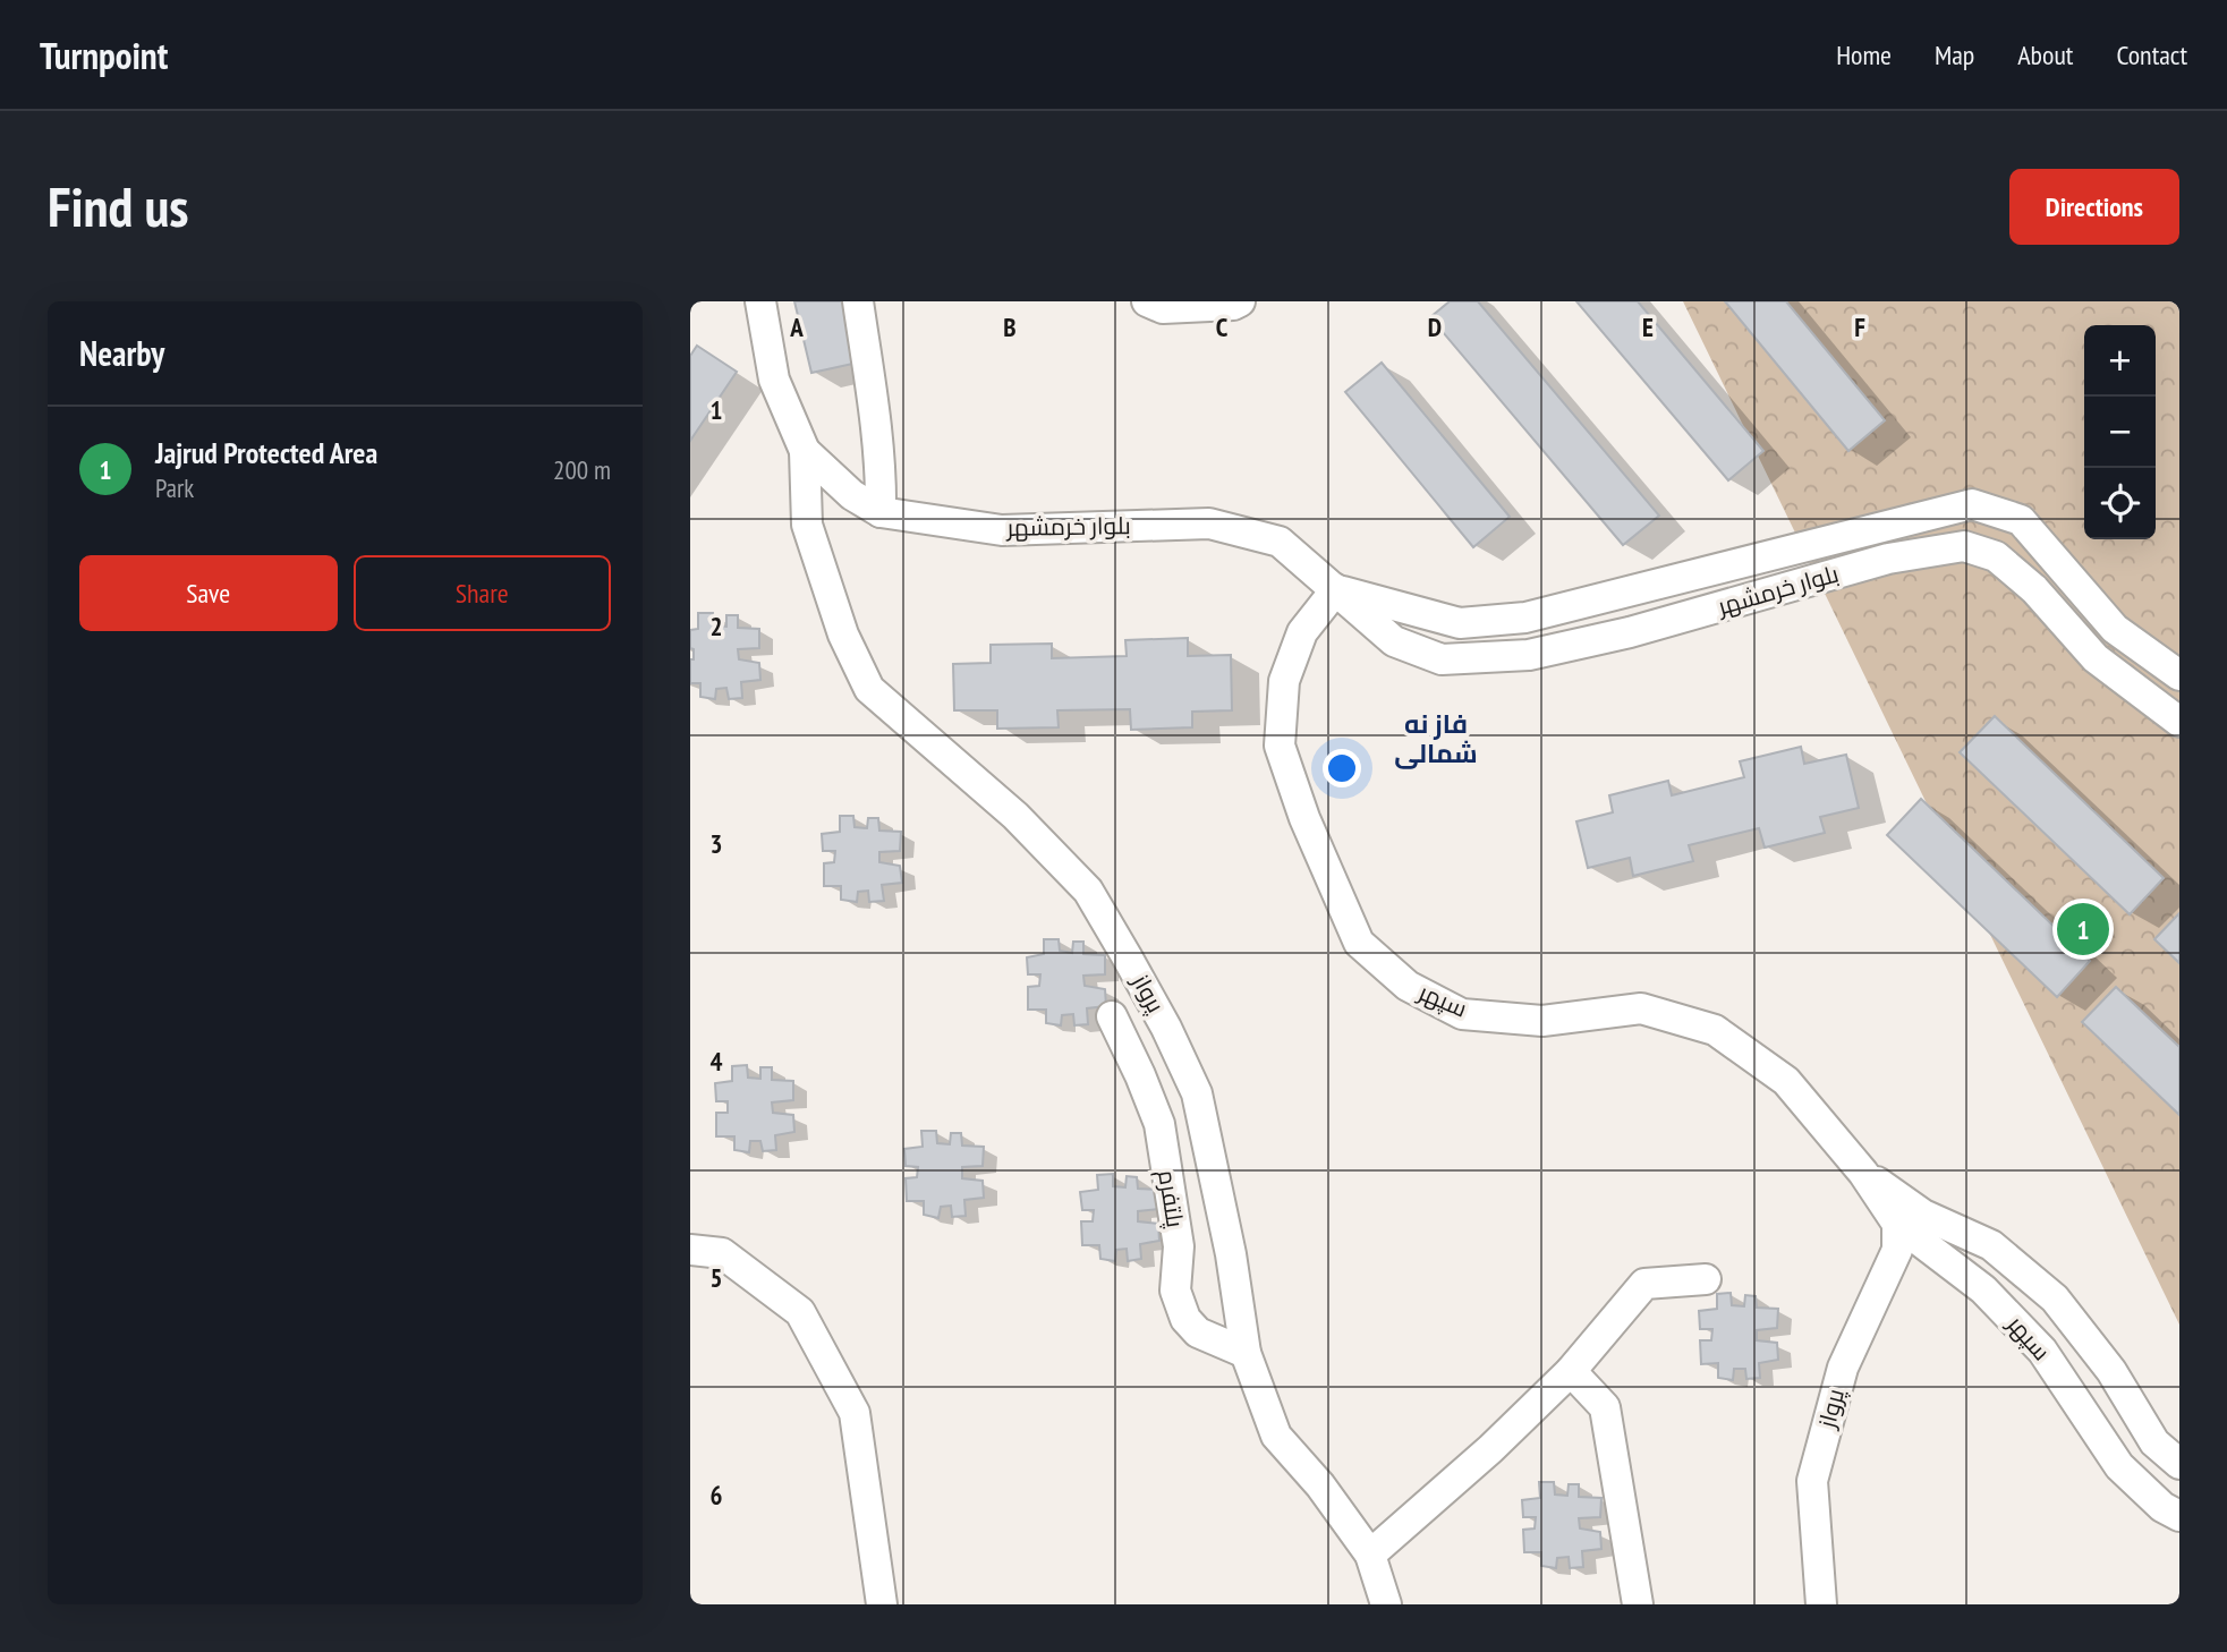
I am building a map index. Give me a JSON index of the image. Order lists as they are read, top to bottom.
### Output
{
  "streets": {
    "street": [
      "بلوار خرمشهر",
      "پرواز",
      "سپهر",
      "پلتفرم"
    ]
  },
  "crossings": [
    ["بلوار خرمشهر", "پرواز"],
    ["بلوار خرمشهر", "سپهر"],
    ["پرواز", "سپهر"],
    ["پرواز", "پلتفرم"]
  ],
  "districts": ["فاز نه شمالی"],
  "page": {
    "header": "Turnpoint",
    "nav": [
      "Home",
      "Map",
      "About",
      "Contact"
    ],
    "buttons": [
      "Directions",
      ["Save", "Share"]
    ],
    "title": "Find us",
    "heading": "Nearby",
    "map_buttons": ["+", "−"],
    "list": [
      {
        "mark": "1",
        "name": "Jajrud Protected Area",
        "note": "Park",
        "value": "200 m"
      }
    ],
    "pins": "1"
  },
  "grid": {
    "columns": [
      "A",
      "B",
      "C",
      "D",
      "E",
      "F"
    ],
    "rows": [
      "1",
      "2",
      "3",
      "4",
      "5",
      "6"
    ]
  }
}
